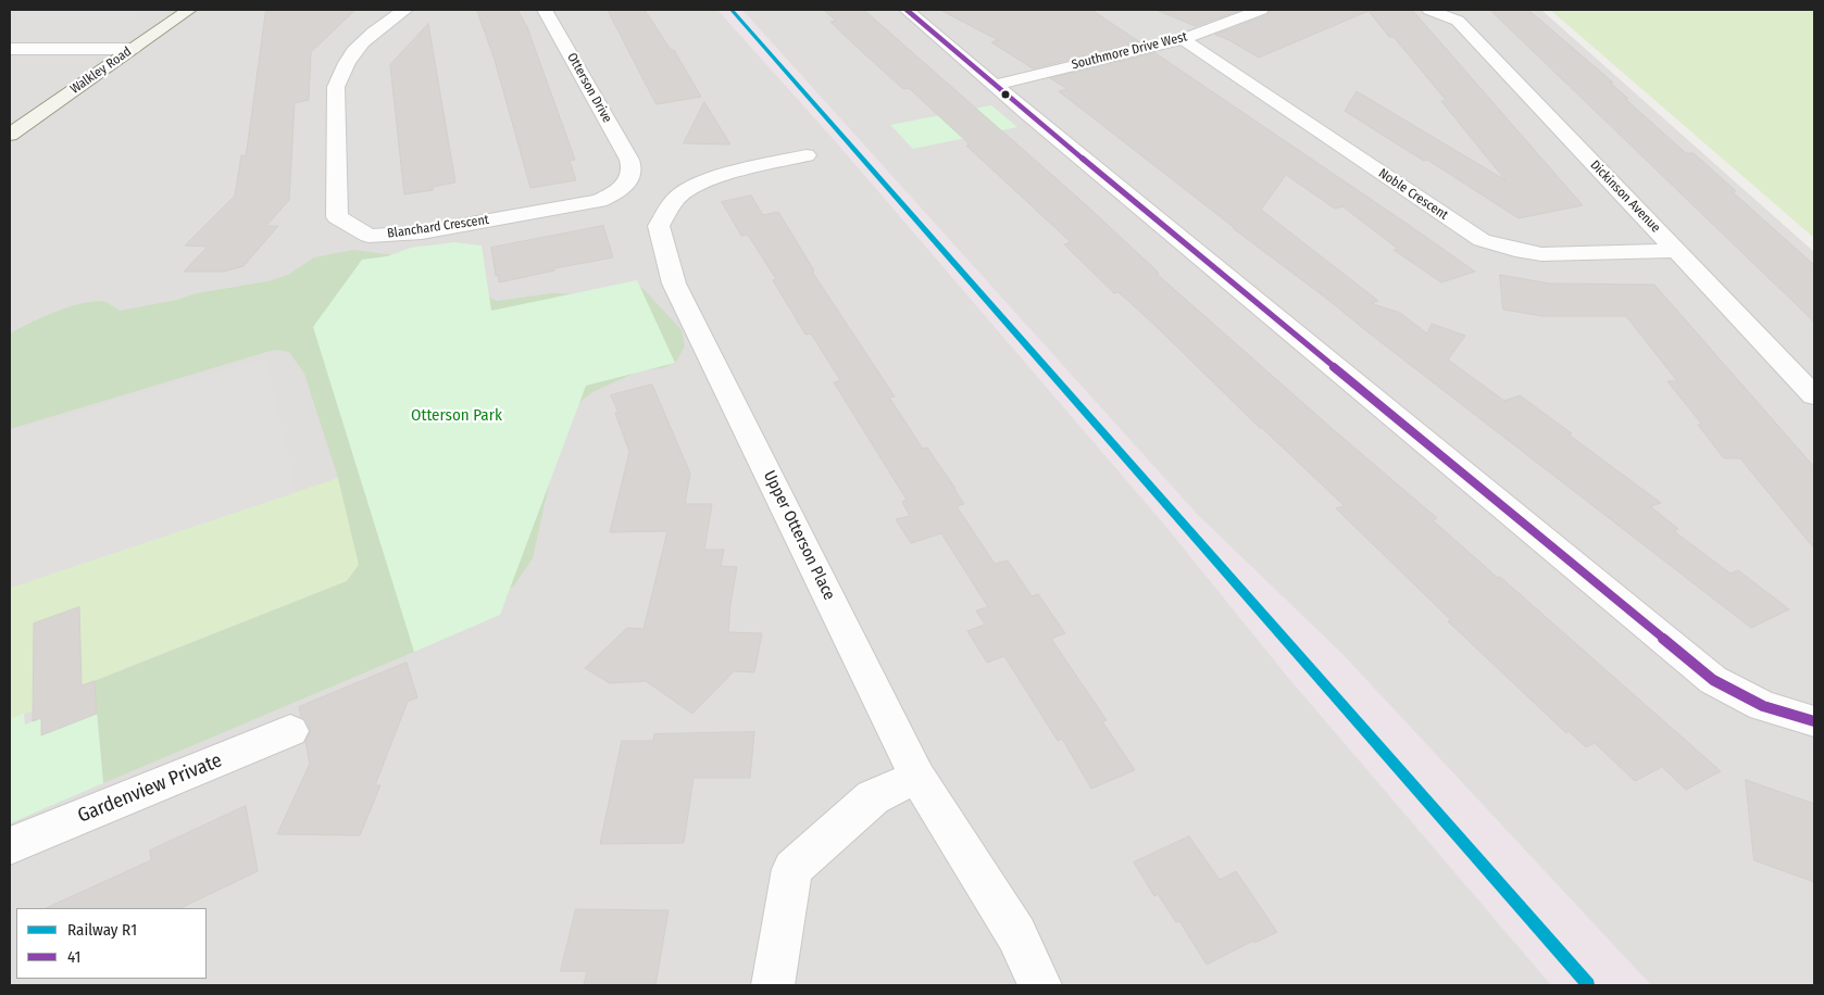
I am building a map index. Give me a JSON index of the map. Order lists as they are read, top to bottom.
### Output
{
  "streets": {
    "main road": ["Walkley Road"],
    "street": [
      "Southmore Drive West",
      "Otterson Drive",
      "Noble Crescent",
      "Dickinson Avenue",
      "Blanchard Crescent",
      "Upper Otterson Place",
      "Gardenview Private"
    ]
  },
  "crossings": [
    ["Southmore Drive West", "Noble Crescent"],
    ["Otterson Drive", "Blanchard Crescent"],
    ["Noble Crescent", "Dickinson Avenue"]
  ],
  "parks": ["Otterson Park"],
  "lines": ["rail line R1", "transit line 41"],
  "legend": ["Railway R1", "41"]
}
